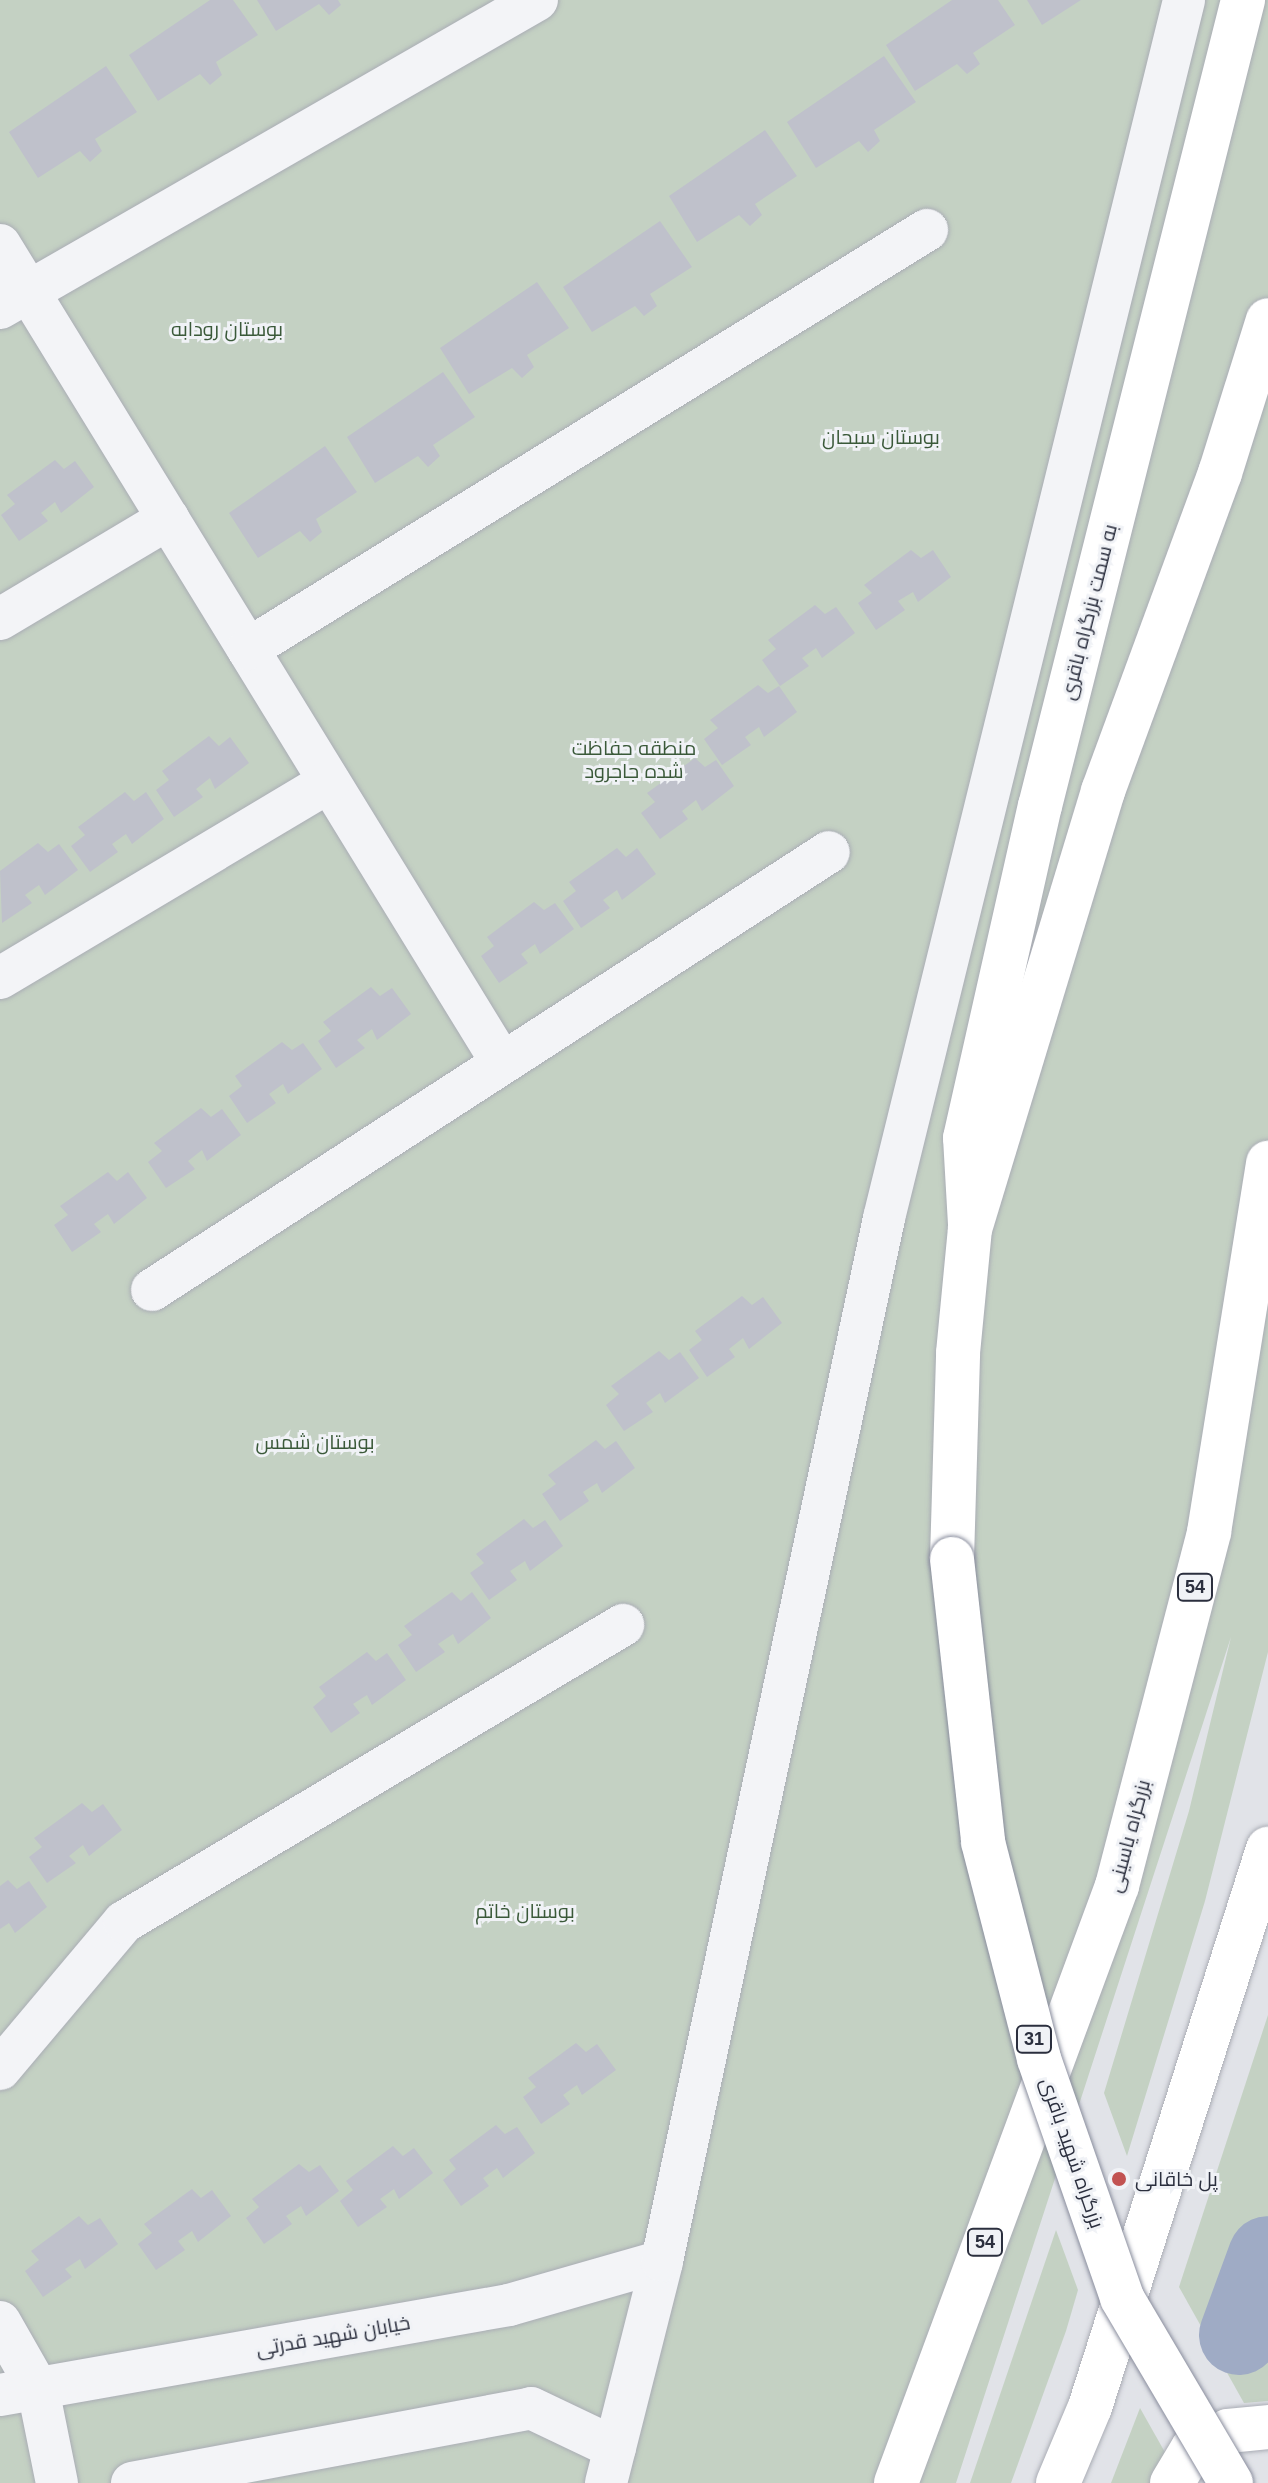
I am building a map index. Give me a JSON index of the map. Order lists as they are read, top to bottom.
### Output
{
  "streets": {
    "main road": [
      "به سمت بزرگراه باقری",
      "54",
      "بزرگراه یاسینی",
      "31",
      "بزرگراه شهید باقری"
    ],
    "street": ["خیابان شهید قدرتی"]
  },
  "crossings": [
    ["به سمت بزرگراه باقری", "بزرگراه شهید باقری"]
  ],
  "parks": [
    "بوستان رودابه",
    "بوستان سبحان",
    "منطقه حفاظت شده جاجرود",
    "بوستان شمس",
    "بوستان خاتم"
  ],
  "places": ["پل خاقانی"]
}
